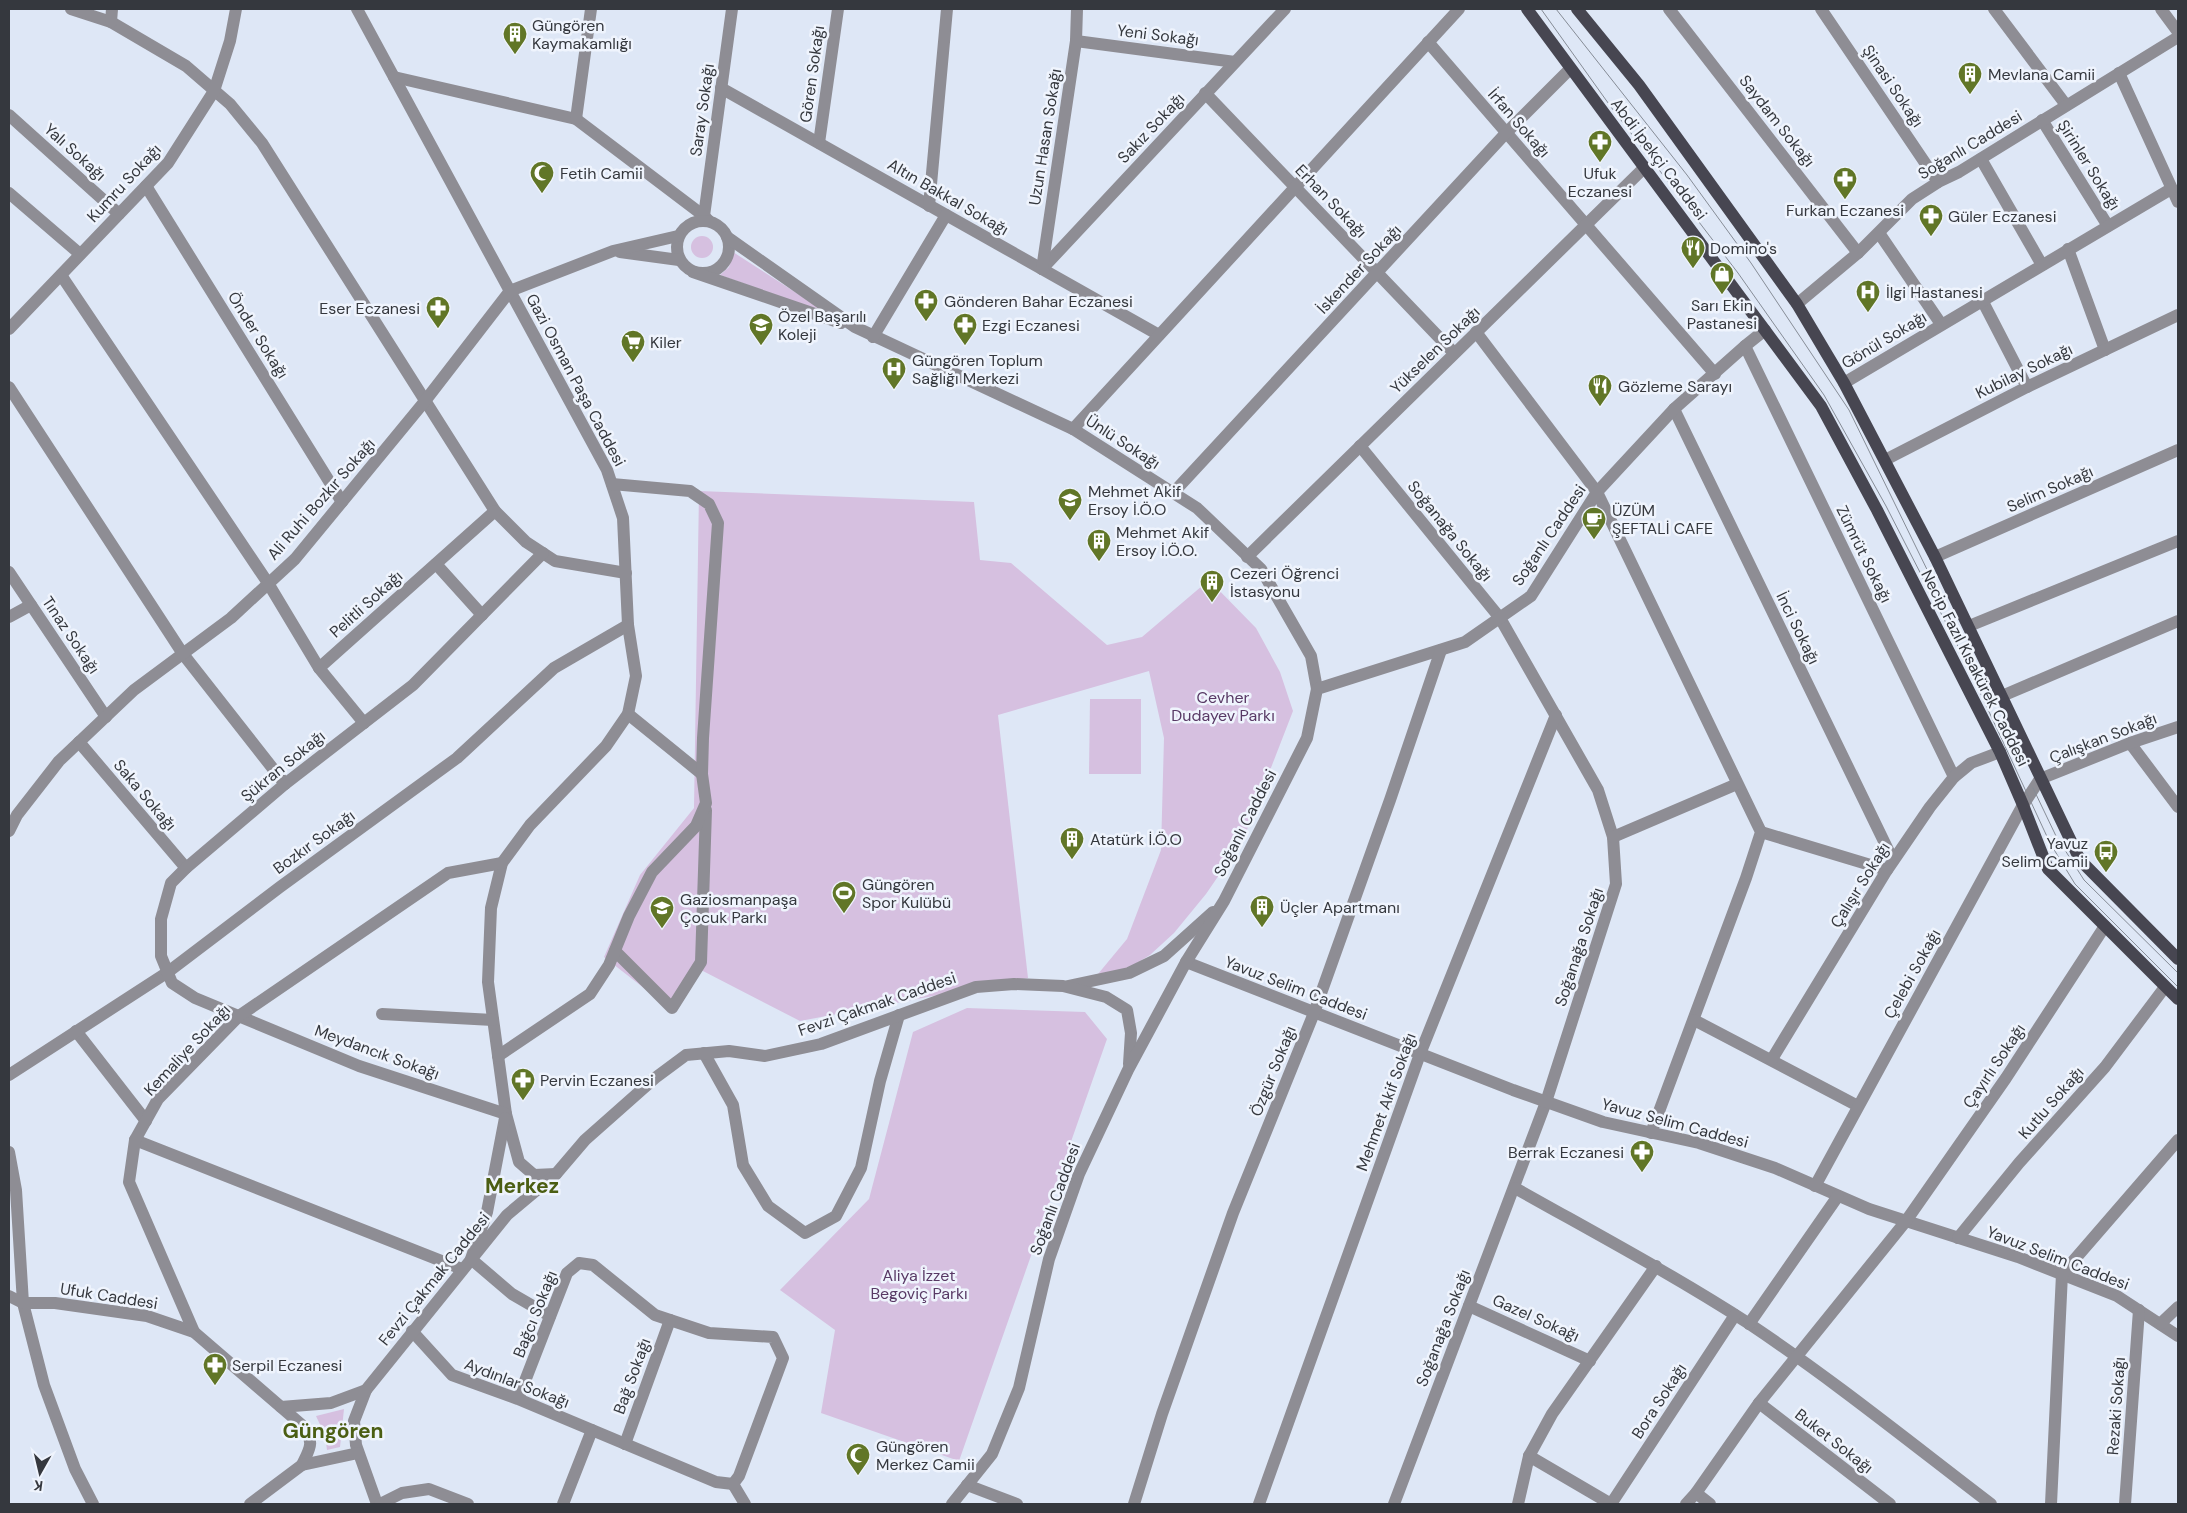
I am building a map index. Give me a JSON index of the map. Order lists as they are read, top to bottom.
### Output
{
  "streets": {
    "main road": ["Abdi İpekçi Caddesi", "Necip Fazıl Kısakürek Caddesi"],
    "street": [
      "Yeni Sokağı",
      "Gören Sokağı",
      "Şinasi Sokağı",
      "Saray Sokağı",
      "Saydam Sokağı",
      "İrfan Sokağı",
      "Sakız Sokağı",
      "Uzun Hasan Sokağı",
      "Soğanlı Caddesi",
      "Yalı Sokağı",
      "Şirinler Sokağı",
      "Kumru Sokağı",
      "Altın Bakkal Sokağı",
      "Erhan Sokağı",
      "İskender Sokağı",
      "Önder Sokağı",
      "Gönül Sokağı",
      "Yükselen Sokağı",
      "Kubilay Sokağı",
      "Gazi Osman Paşa Caddesi",
      "Ünlü Sokağı",
      "Selim Sokağı",
      "Ali Ruhi Bozkır Sokağı",
      "Soğanağa Sokağı",
      "Zümrüt Sokağı",
      "Pelitli Sokağı",
      "İnci Sokağı",
      "Tınaz Sokağı",
      "Çalışkan Sokağı",
      "Şükran Sokağı",
      "Saka Sokağı",
      "Bozkır Sokağı",
      "Çalışır Sokağı",
      "Çelebi Sokağı",
      "Yavuz Selim Caddesi",
      "Fevzi Çakmak Caddesi",
      "Kemaliye Sokağı",
      "Meydancık Sokağı",
      "Çayırlı Sokağı",
      "Özgür Sokağı",
      "Mehmet Akif Sokağı",
      "Kutlu Sokağı",
      "Ufuk Caddesi",
      "Bağcı Sokağı",
      "Gazel Sokağı",
      "Bağ Sokağı",
      "Aydınlar Sokağı",
      "Bora Sokağı",
      "Rezaki Sokağı",
      "Buket Sokağı"
    ]
  },
  "crossings": [
    ["Yeni Sokağı", "Sakız Sokağı"],
    ["Yeni Sokağı", "Uzun Hasan Sokağı"],
    ["Gören Sokağı", "Altın Bakkal Sokağı"],
    ["Şinasi Sokağı", "Soğanlı Caddesi"],
    ["Saray Sokağı", "Altın Bakkal Sokağı"],
    ["Saydam Sokağı", "Soğanlı Caddesi"],
    ["İrfan Sokağı", "Soğanlı Caddesi"],
    ["İrfan Sokağı", "İskender Sokağı"],
    ["İrfan Sokağı", "Yükselen Sokağı"],
    ["Sakız Sokağı", "Uzun Hasan Sokağı"],
    ["Sakız Sokağı", "Altın Bakkal Sokağı"],
    ["Sakız Sokağı", "Erhan Sokağı"],
    ["Uzun Hasan Sokağı", "Altın Bakkal Sokağı"],
    ["Soğanlı Caddesi", "Abdi İpekçi Caddesi"],
    ["Soğanlı Caddesi", "Şirinler Sokağı"],
    ["Soğanlı Caddesi", "Ünlü Sokağı"],
    ["Soğanlı Caddesi", "Soğanağa Sokağı"],
    ["Soğanlı Caddesi", "Zümrüt Sokağı"],
    ["Soğanlı Caddesi", "İnci Sokağı"],
    ["Soğanlı Caddesi", "Necip Fazıl Kısakürek Caddesi"],
    ["Soğanlı Caddesi", "Yavuz Selim Caddesi"],
    ["Soğanlı Caddesi", "Özgür Sokağı"],
    ["Yalı Sokağı", "Kumru Sokağı"],
    ["Abdi İpekçi Caddesi", "İskender Sokağı"],
    ["Abdi İpekçi Caddesi", "Yükselen Sokağı"],
    ["Abdi İpekçi Caddesi", "Necip Fazıl Kısakürek Caddesi"],
    ["Şirinler Sokağı", "Gönül Sokağı"],
    ["Kumru Sokağı", "Önder Sokağı"],
    ["Erhan Sokağı", "İskender Sokağı"],
    ["Erhan Sokağı", "Yükselen Sokağı"],
    ["İskender Sokağı", "Ünlü Sokağı"],
    ["Önder Sokağı", "Ali Ruhi Bozkır Sokağı"],
    ["Gönül Sokağı", "Necip Fazıl Kısakürek Caddesi"],
    ["Yükselen Sokağı", "Ünlü Sokağı"],
    ["Yükselen Sokağı", "Soğanağa Sokağı"],
    ["Kubilay Sokağı", "Necip Fazıl Kısakürek Caddesi"],
    ["Gazi Osman Paşa Caddesi", "Ali Ruhi Bozkır Sokağı"],
    ["Gazi Osman Paşa Caddesi", "Bozkır Sokağı"],
    ["Gazi Osman Paşa Caddesi", "Kemaliye Sokağı"],
    ["Gazi Osman Paşa Caddesi", "Meydancık Sokağı"],
    ["Selim Sokağı", "Necip Fazıl Kısakürek Caddesi"],
    ["Ali Ruhi Bozkır Sokağı", "Tınaz Sokağı"],
    ["Ali Ruhi Bozkır Sokağı", "Saka Sokağı"],
    ["Soğanağa Sokağı", "Yavuz Selim Caddesi"],
    ["Soğanağa Sokağı", "Mehmet Akif Sokağı"],
    ["Soğanağa Sokağı", "Gazel Sokağı"],
    ["Zümrüt Sokağı", "Çalışır Sokağı"],
    ["İnci Sokağı", "Çalışır Sokağı"],
    ["Necip Fazıl Kısakürek Caddesi", "Çalışkan Sokağı"],
    ["Necip Fazıl Kısakürek Caddesi", "Çalışır Sokağı"],
    ["Necip Fazıl Kısakürek Caddesi", "Çelebi Sokağı"],
    ["Necip Fazıl Kısakürek Caddesi", "Çayırlı Sokağı"],
    ["Necip Fazıl Kısakürek Caddesi", "Kutlu Sokağı"],
    ["Çalışkan Sokağı", "Çelebi Sokağı"],
    ["Şükran Sokağı", "Saka Sokağı"],
    ["Şükran Sokağı", "Bozkır Sokağı"],
    ["Şükran Sokağı", "Kemaliye Sokağı"],
    ["Şükran Sokağı", "Meydancık Sokağı"],
    ["Çelebi Sokağı", "Yavuz Selim Caddesi"],
    ["Yavuz Selim Caddesi", "Çayırlı Sokağı"],
    ["Yavuz Selim Caddesi", "Özgür Sokağı"],
    ["Yavuz Selim Caddesi", "Mehmet Akif Sokağı"],
    ["Yavuz Selim Caddesi", "Kutlu Sokağı"],
    ["Yavuz Selim Caddesi", "Rezaki Sokağı"],
    ["Fevzi Çakmak Caddesi", "Aydınlar Sokağı"],
    ["Kemaliye Sokağı", "Meydancık Sokağı"],
    ["Kemaliye Sokağı", "Ufuk Caddesi"],
    ["Çayırlı Sokağı", "Buket Sokağı"],
    ["Bağcı Sokağı", "Bağ Sokağı"],
    ["Bağcı Sokağı", "Aydınlar Sokağı"],
    ["Bağ Sokağı", "Aydınlar Sokağı"]
  ],
  "districts": ["Merkez", "Güngören"],
  "parks": ["Cevher Dudayev Parkı", "Aliya İzzet Begoviç Parkı"],
  "places": {
    "building": [
      "Güngören Kaymakamlığı",
      "Mevlana Camii",
      "Mehmet Akif Ersoy İ.Ö.O.",
      "Cezeri Öğrenci İstasyonu",
      "Atatürk İ.Ö.O",
      "Üçler Apartmanı"
    ],
    "pharmacy": [
      "Ufuk Eczanesi",
      "Furkan Eczanesi",
      "Güler Eczanesi",
      "Gönderen Bahar Eczanesi",
      "Eser Eczanesi",
      "Ezgi Eczanesi",
      "Pervin Eczanesi",
      "Berrak Eczanesi",
      "Serpil Eczanesi"
    ],
    "mosque": ["Fetih Camii", "Güngören Merkez Camii"],
    "restaurant": ["Domino's", "Gözleme Sarayı"],
    "shop": ["Sarı Ekin Pastanesi"],
    "hospital": ["İlgi Hastanesi", "Güngören Toplum Sağlığı Merkezi"],
    "school or university": ["Özel Başarılı Koleji", "Mehmet Akif Ersoy İ.Ö.O", "Gaziosmanpaşa Çocuk Parkı"],
    "supermarket": ["Kiler"],
    "cafe": ["ÜZÜM ŞEFTALİ CAFE"],
    "bus stop": ["Yavuz Selim Camii"],
    "sports": ["Güngören Spor Kulübü"]
  },
  "north": "bottom"
}
